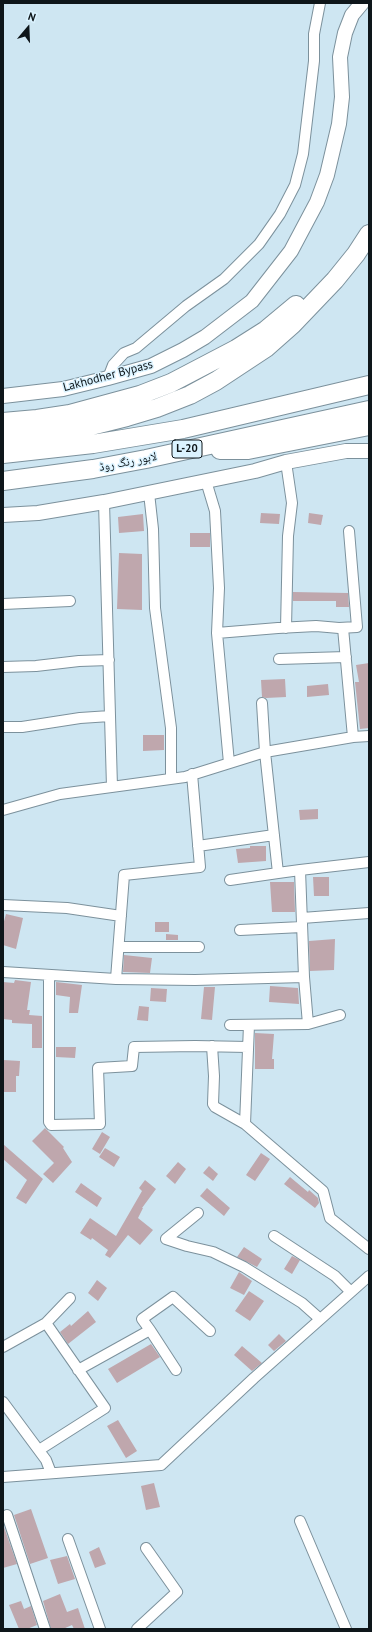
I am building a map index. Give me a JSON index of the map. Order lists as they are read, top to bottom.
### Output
{
  "streets": {
    "highway": ["L-20", "لاہور رنگ روڈ"],
    "main road": ["Lakhodher Bypass"]
  },
  "north": "top"
}
